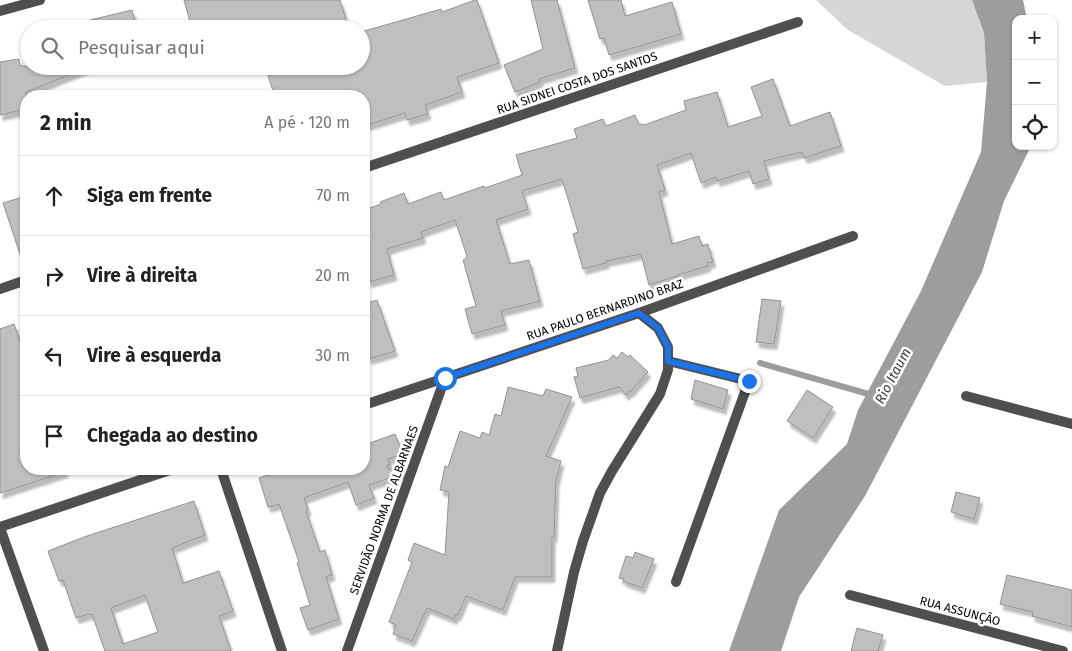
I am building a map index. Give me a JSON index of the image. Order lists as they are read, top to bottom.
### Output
{
  "streets": {
    "street": [
      "RUA SIDNEI COSTA DOS SANTOS",
      "RUA PAULO BERNARDINO BRAZ",
      "SERVIDÃO NORMA DE ALBARNAES",
      "RUA ASSUNÇÃO"
    ]
  },
  "crossings": [
    ["RUA PAULO BERNARDINO BRAZ", "SERVIDÃO NORMA DE ALBARNAES"]
  ],
  "water": ["Rio Itaum"],
  "page": {
    "map_buttons": ["+", "−"],
    "search": "Pesquisar aqui",
    "heading": ["2 min", "A pé · 120 m"],
    "list": [
      ["Siga em frente", "70 m"],
      ["Vire à direita", "20 m"],
      ["Vire à esquerda", "30 m"],
      "Chegada ao destino"
    ]
  }
}
